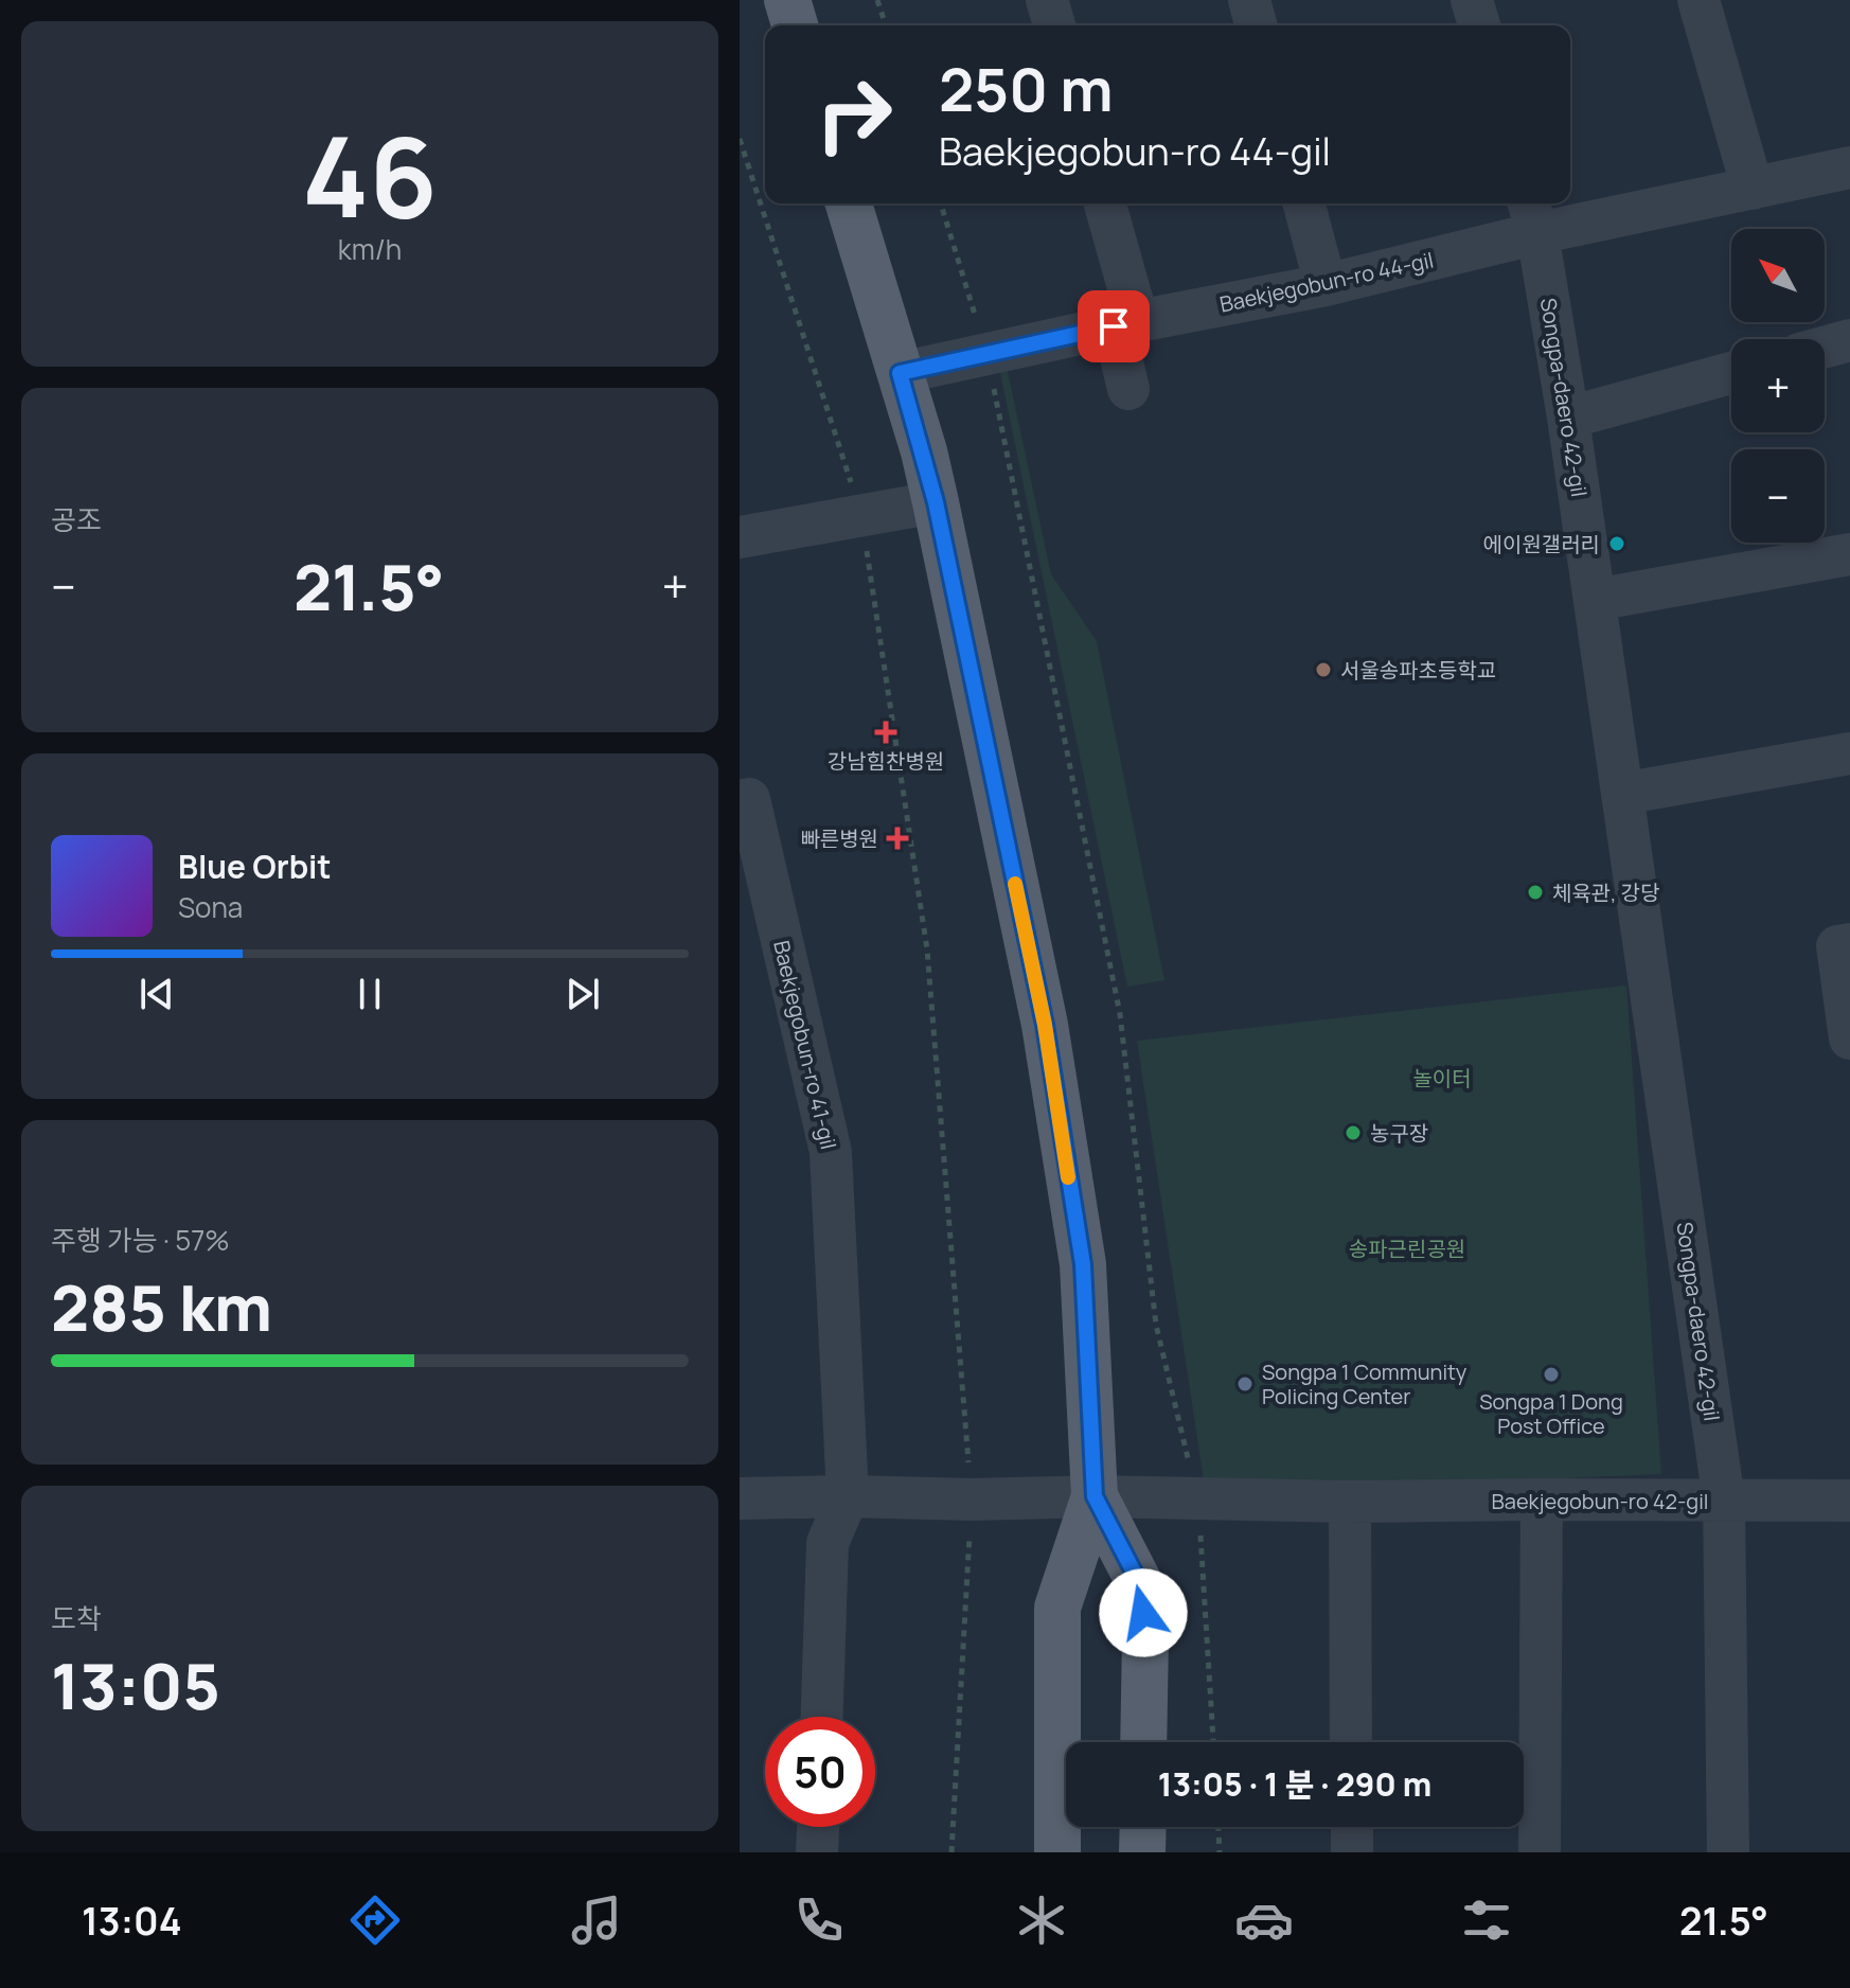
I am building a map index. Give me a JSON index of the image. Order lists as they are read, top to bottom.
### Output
{
  "streets": {
    "street": [
      "Baekjegobun-ro 44-gil",
      "Songpa-daero 42-gil",
      "Baekjegobun-ro 41-gil",
      "Baekjegobun-ro 42-gil"
    ]
  },
  "crossings": [
    ["Baekjegobun-ro 44-gil", "Songpa-daero 42-gil"],
    ["Songpa-daero 42-gil", "Baekjegobun-ro 42-gil"]
  ],
  "parks": ["놀이터", "송파근린공원"],
  "places": {
    "other": [
      "에이원갤러리",
      "서울송파초등학교",
      "체육관, 강당",
      "농구장",
      "Songpa 1 Dong Post Office",
      "Songpa 1 Community Policing Center"
    ],
    "health": ["강남힘찬병원", "빠른병원"]
  },
  "north": "top left",
  "page": {
    "tile": [
      ["46", "km/h"],
      "공조",
      ["주행 가능 · 57%", "285 km"],
      ["도착", "13:05"]
    ],
    "turn": ["250 m", "Baekjegobun-ro 44-gil"],
    "map_buttons": ["+", "−"],
    "heat": ["−", "21.5°", "+"],
    "song": ["Blue Orbit", "Sona"],
    "limit": "50",
    "trip": "13:05 · 1 분 · 290 m",
    "tabs": ["13:04", "21.5°"]
  }
}
